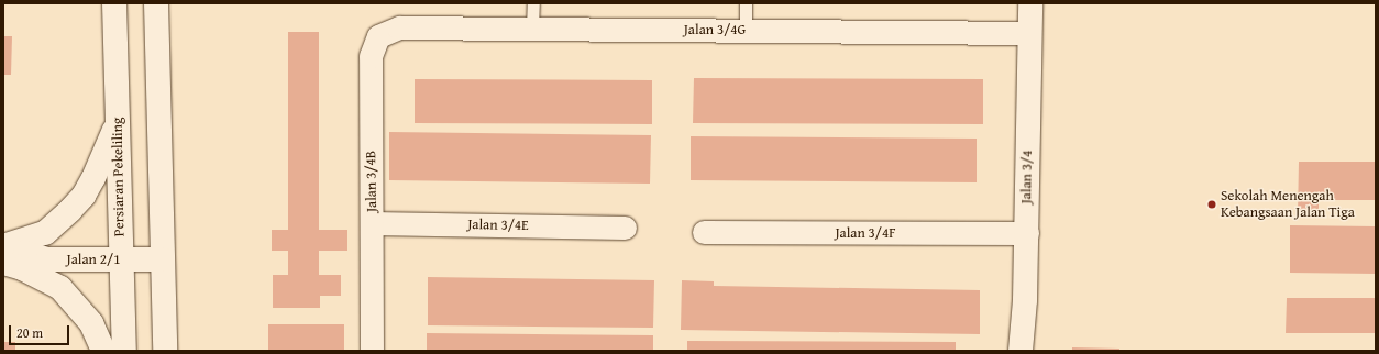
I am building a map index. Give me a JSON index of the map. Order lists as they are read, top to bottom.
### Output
{
  "streets": {
    "main road": ["Persiaran Pekeliling", "Jalan 3/4", "Jalan 2/1"],
    "street": [
      "Jalan 3/4G",
      "Jalan 3/4B",
      "Jalan 3/4E",
      "Jalan 3/4F"
    ]
  },
  "crossings": [
    ["Jalan 3/4G", "Jalan 3/4"],
    ["Jalan 3/4G", "Jalan 3/4B"],
    ["Persiaran Pekeliling", "Jalan 2/1"],
    ["Jalan 3/4", "Jalan 3/4F"],
    ["Jalan 3/4B", "Jalan 3/4E"]
  ],
  "places": ["Sekolah Menengah Kebangsaan Jalan Tiga"],
  "scale_bar": "20 m"
}
